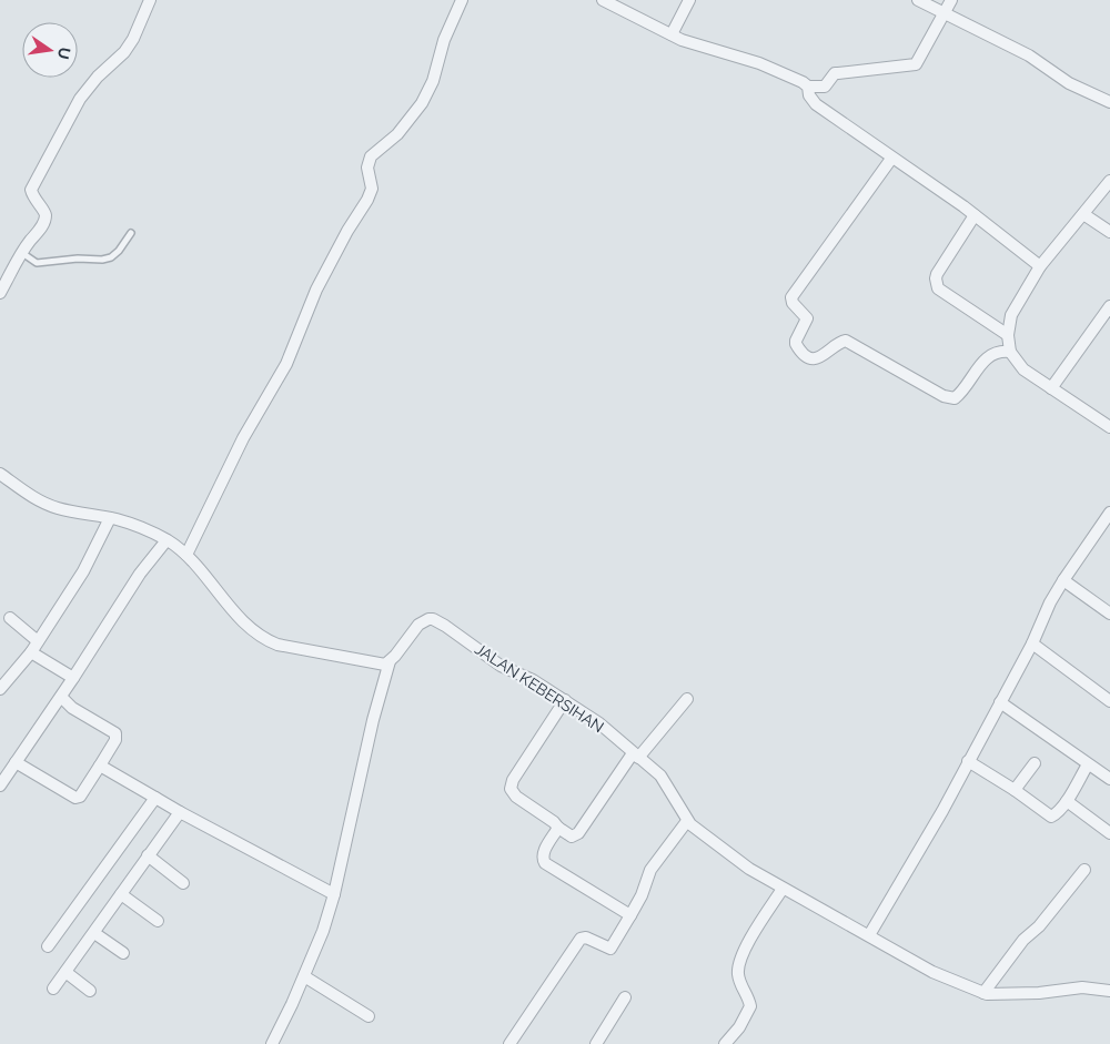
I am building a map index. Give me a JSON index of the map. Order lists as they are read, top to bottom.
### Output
{
  "streets": {
    "street": ["JALAN KEBERSIHAN"]
  },
  "north": "right"
}
